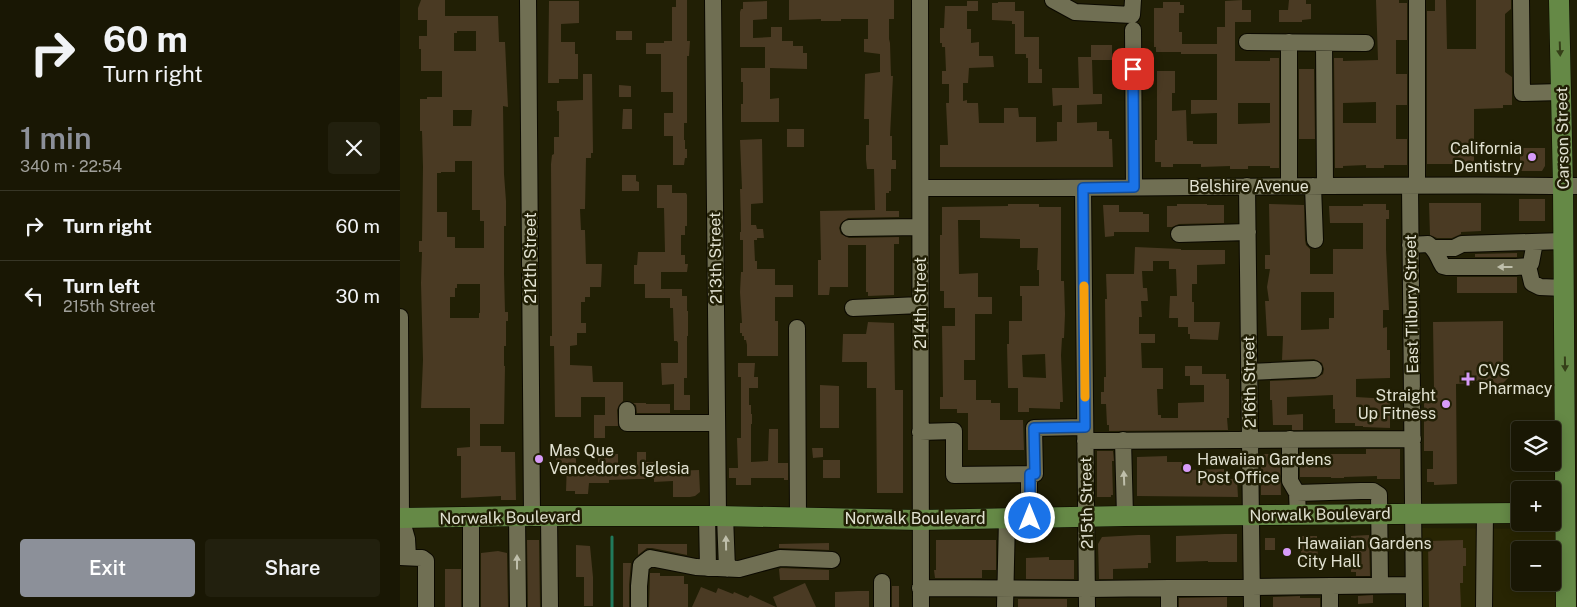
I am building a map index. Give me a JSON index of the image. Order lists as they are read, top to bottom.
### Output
{
  "streets": {
    "main road": ["Carson Street", "Norwalk Boulevard"],
    "street": [
      "Belshire Avenue",
      "212th Street",
      "213th Street",
      "214th Street",
      "East Tilbury Street",
      "216th Street",
      "215th Street"
    ]
  },
  "crossings": [
    ["Carson Street", "Belshire Avenue"],
    ["Belshire Avenue", "214th Street"],
    ["Belshire Avenue", "East Tilbury Street"],
    ["Belshire Avenue", "216th Street"],
    ["Belshire Avenue", "215th Street"],
    ["212th Street", "Norwalk Boulevard"],
    ["213th Street", "Norwalk Boulevard"],
    ["214th Street", "Norwalk Boulevard"],
    ["East Tilbury Street", "Norwalk Boulevard"],
    ["216th Street", "Norwalk Boulevard"],
    ["215th Street", "Norwalk Boulevard"]
  ],
  "one_way": ["Carson Street"],
  "places": {
    "other": [
      "California Dentistry",
      "Straight Up Fitness",
      "Mas Que Vencedores Iglesia",
      "Hawaiian Gardens Post Office",
      "Hawaiian Gardens City Hall"
    ],
    "health": ["CVS Pharmacy"]
  },
  "page": {
    "turn": ["60 m", "Turn right"],
    "heading": ["1 min", "340 m · 22:54"],
    "list": [
      {
        "name": "Turn right",
        "value": "60 m"
      },
      {
        "name": "Turn left",
        "note": "215th Street",
        "value": "30 m"
      }
    ],
    "map_buttons": ["+", "−"],
    "buttons": ["Exit", "Share"]
  }
}
